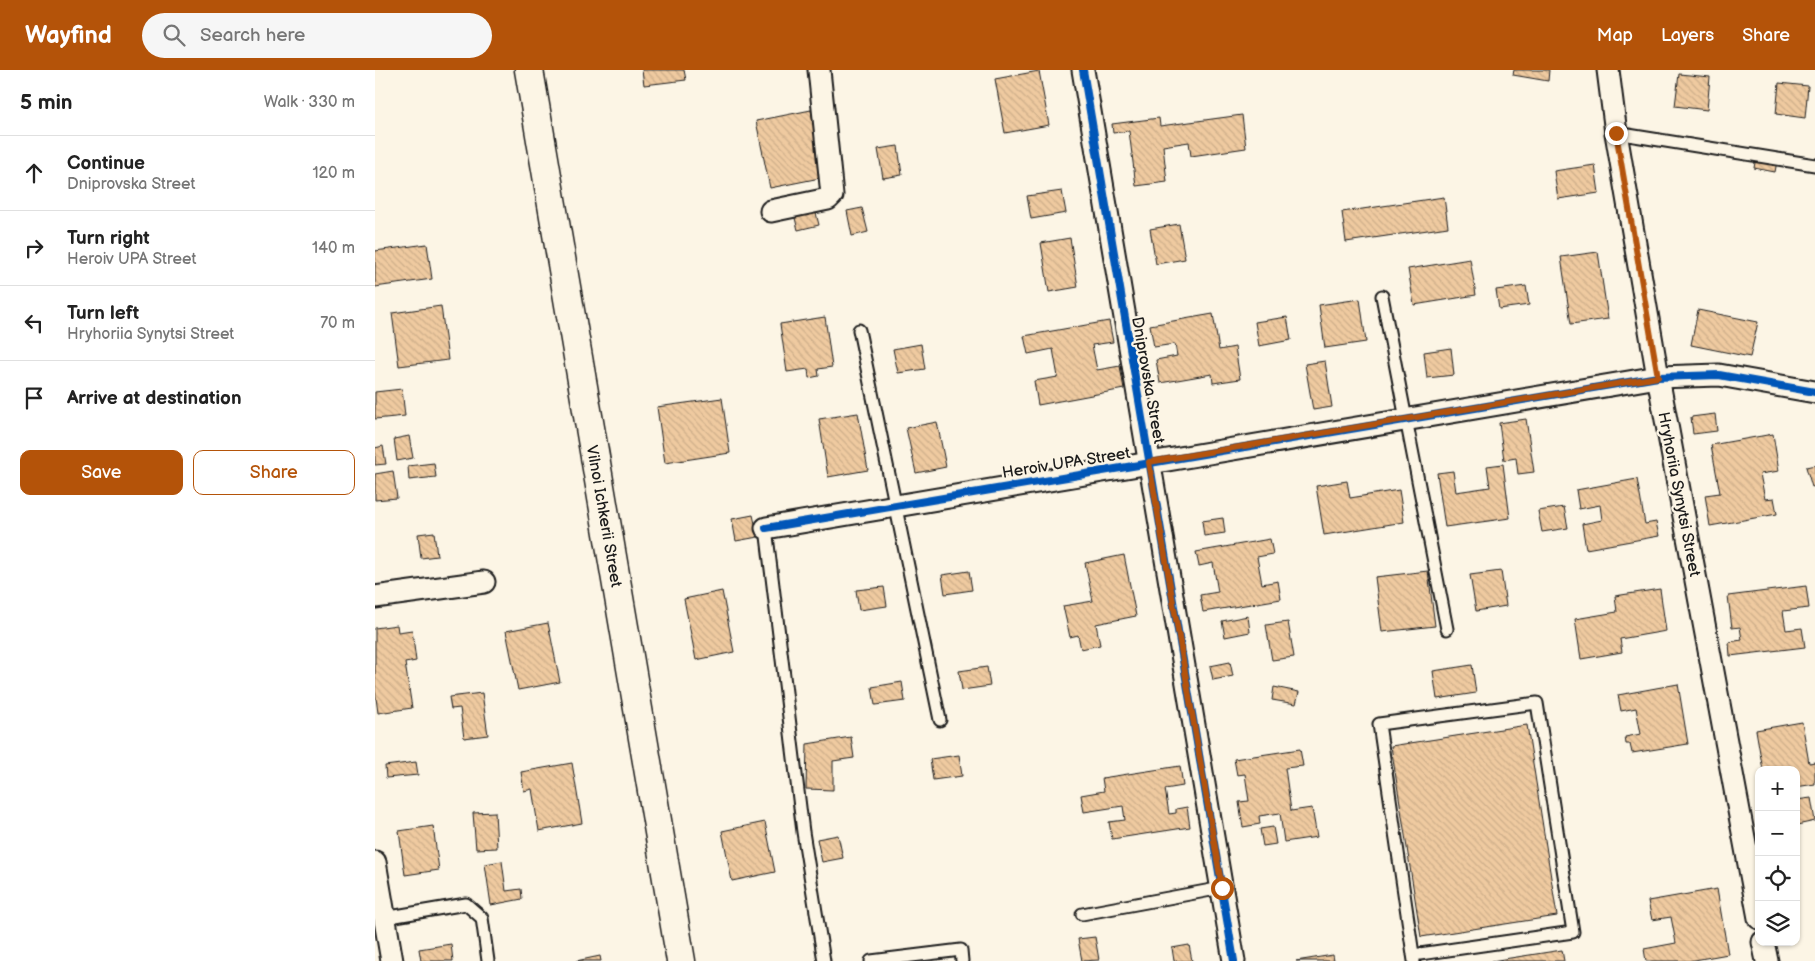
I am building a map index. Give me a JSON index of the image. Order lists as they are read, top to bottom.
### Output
{
  "streets": {
    "main road": ["Vilnoi Ichkerii Street"],
    "street": ["Dniprovska Street", "Heroiv UPA Street", "Hryhoriia Synytsi Street"]
  },
  "crossings": [
    ["Dniprovska Street", "Heroiv UPA Street"],
    ["Heroiv UPA Street", "Hryhoriia Synytsi Street"]
  ],
  "page": {
    "header": "Wayfind",
    "search": "Search here",
    "nav": ["Map", "Layers", "Share"],
    "heading": ["5 min", "Walk · 330 m"],
    "list": [
      ["Continue", "Dniprovska Street", "120 m"],
      ["Turn right", "Heroiv UPA Street", "140 m"],
      ["Turn left", "Hryhoriia Synytsi Street", "70 m"],
      "Arrive at destination"
    ],
    "buttons": ["Save", "Share"],
    "map_buttons": ["+", "−"]
  }
}
